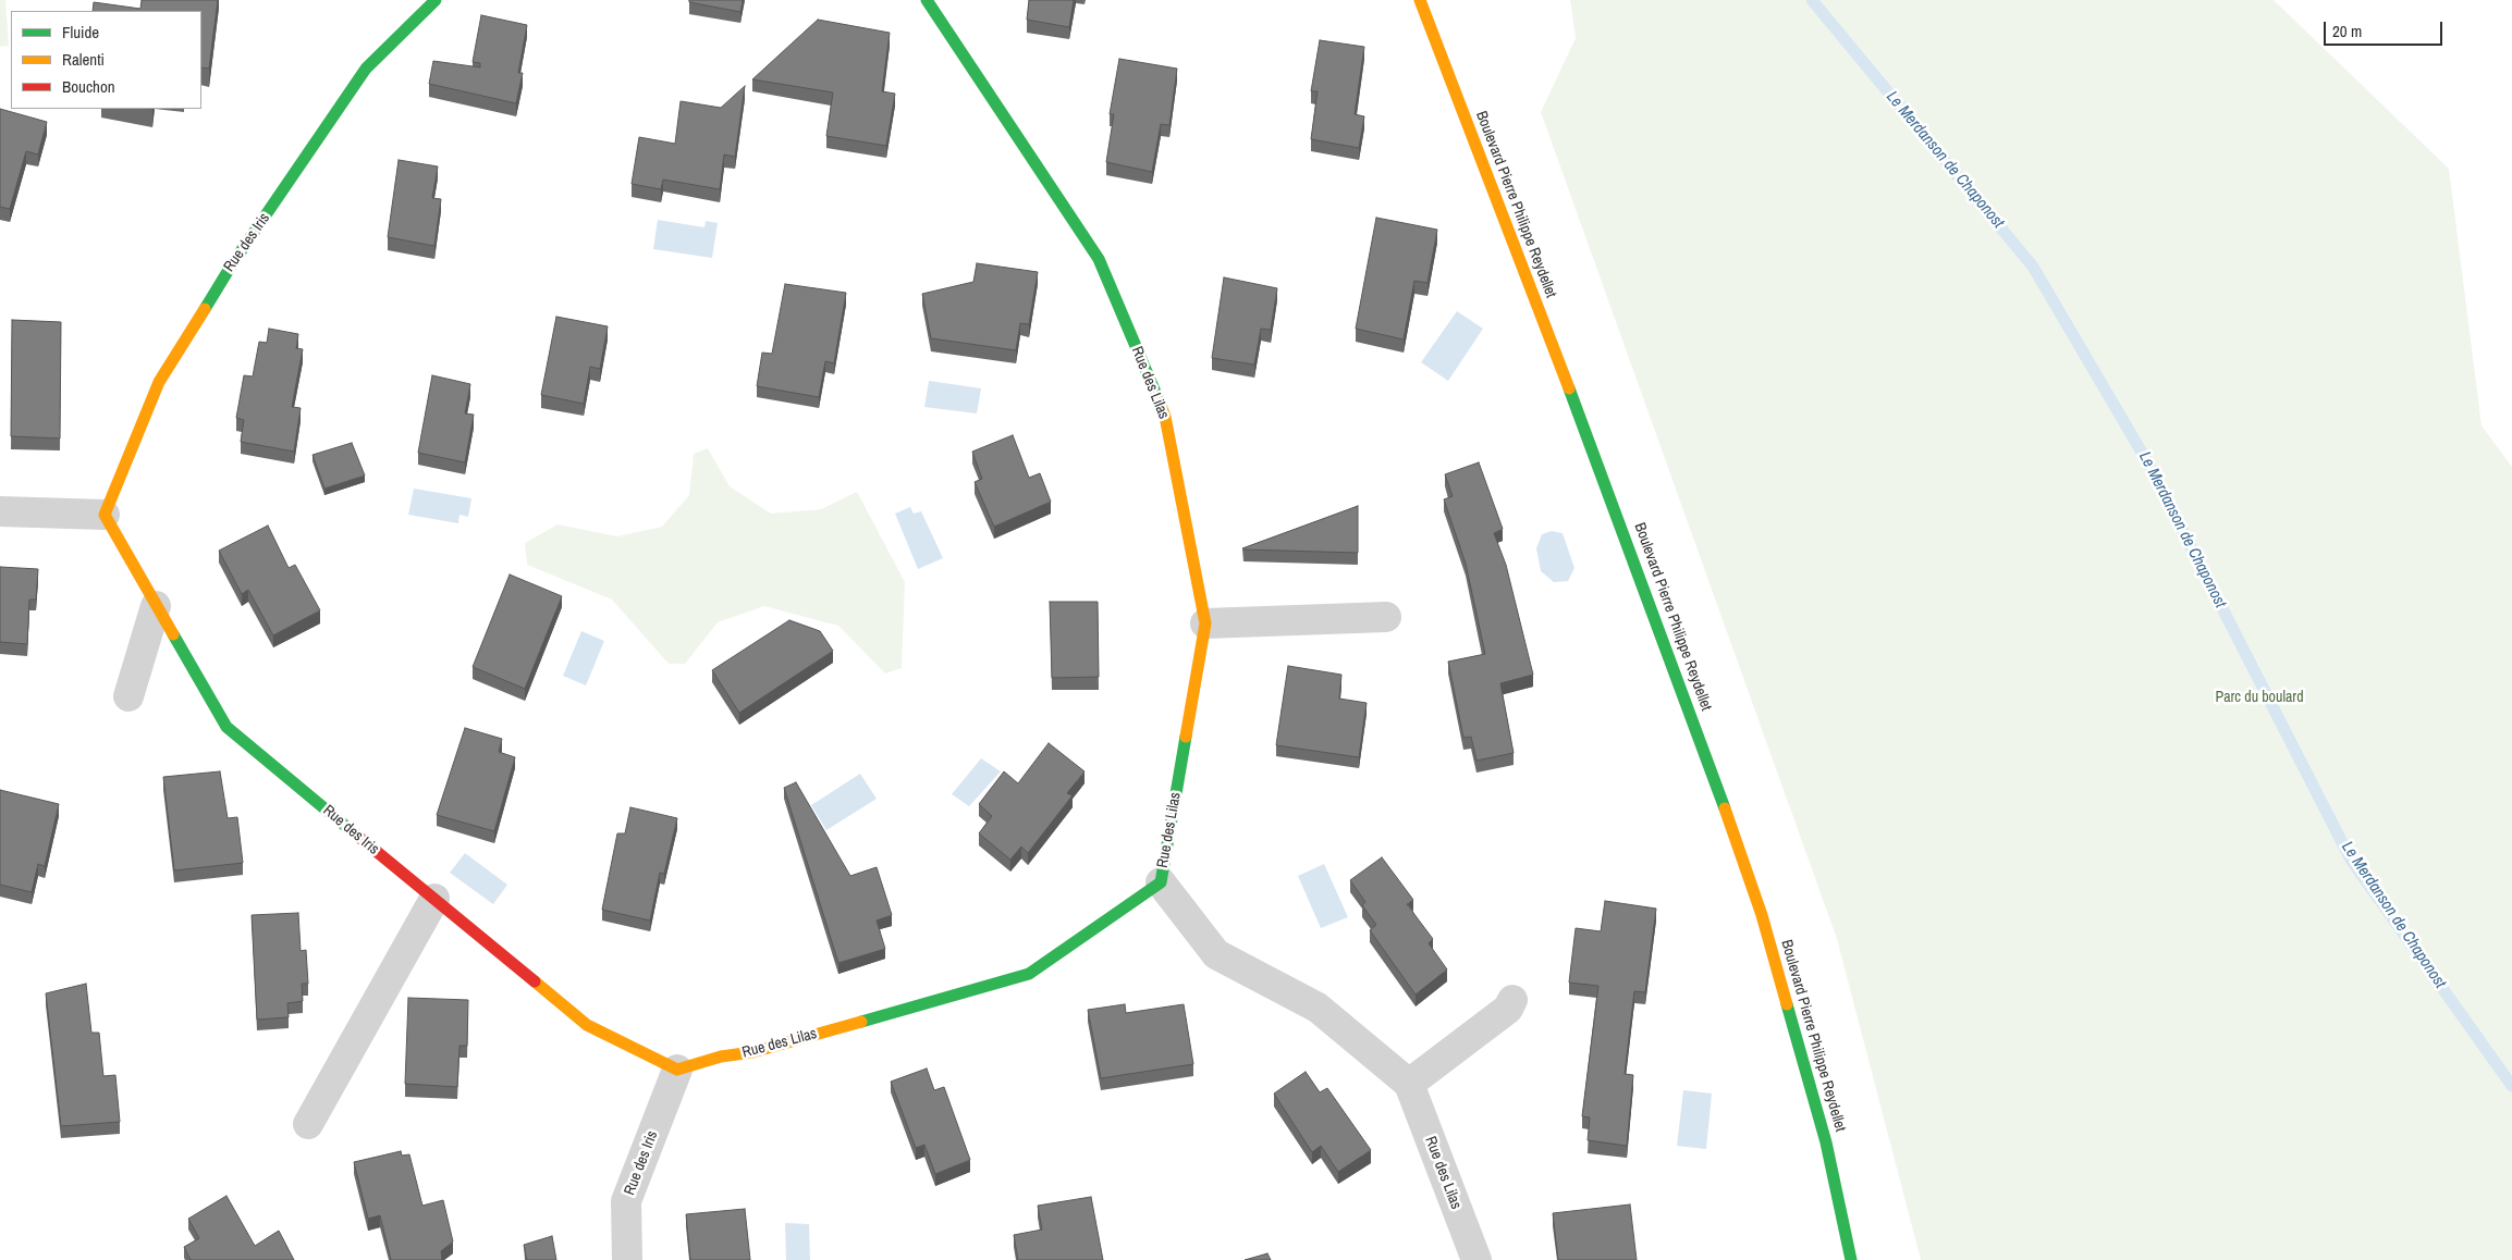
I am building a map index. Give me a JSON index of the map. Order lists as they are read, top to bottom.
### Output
{
  "streets": {
    "street": ["Boulevard Pierre Philippe Reydellet", "Rue des Iris", "Rue des Lilas"]
  },
  "crossings": [
    ["Rue des Iris", "Rue des Lilas"]
  ],
  "water": ["Le Merdanson de Chaponost"],
  "parks": ["Parc du boulard"],
  "legend": ["Fluide", "Ralenti", "Bouchon"],
  "scale_bar": "20 m"
}
